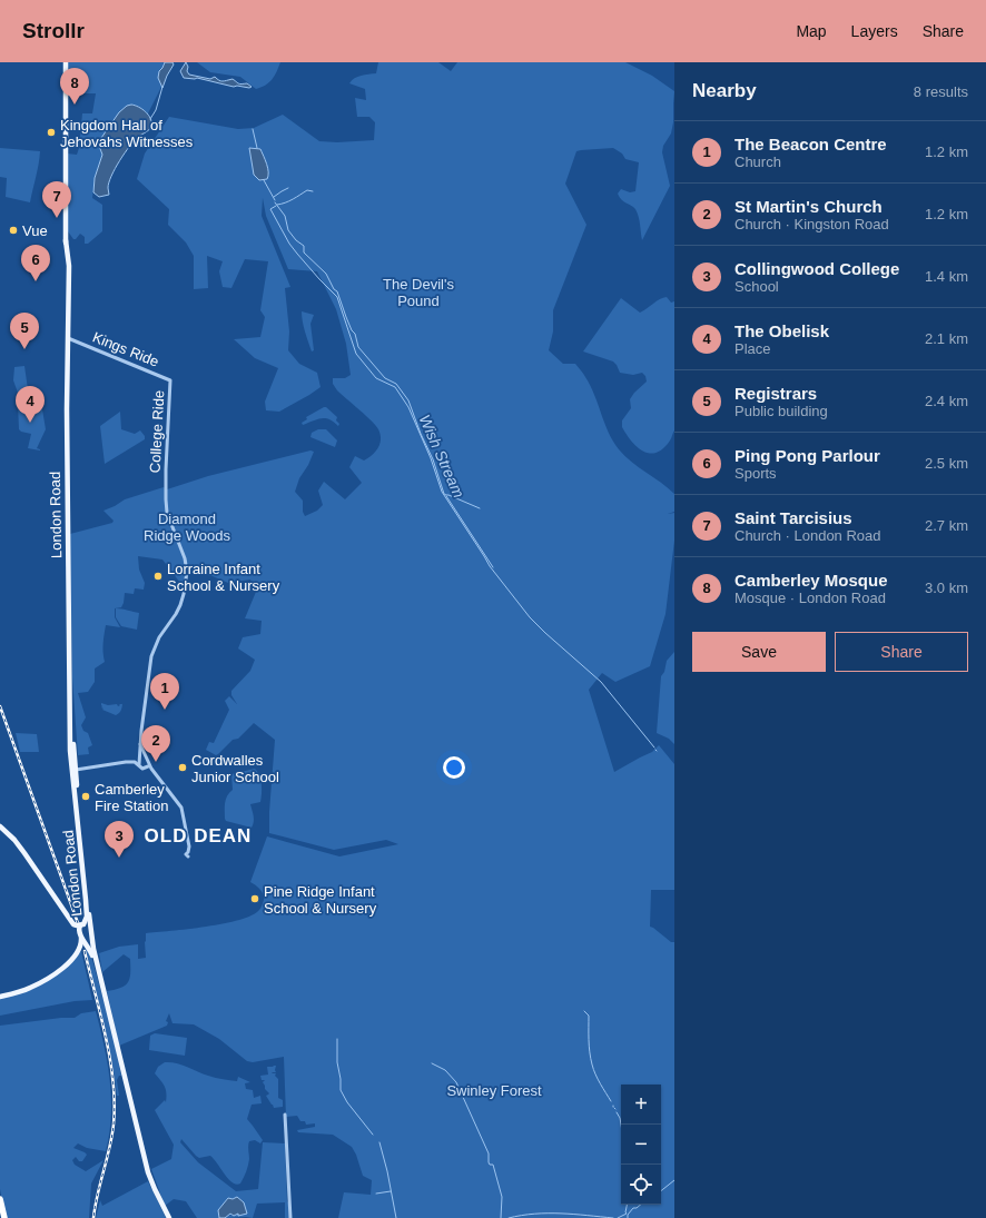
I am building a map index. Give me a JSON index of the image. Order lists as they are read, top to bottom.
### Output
{
  "streets": {
    "main road": ["London Road"],
    "street": ["Kings Ride", "College Ride"]
  },
  "crossings": [
    ["Kings Ride", "College Ride"],
    ["Kings Ride", "London Road"]
  ],
  "districts": ["OLD DEAN"],
  "water": ["Wish Stream"],
  "parks": ["The Devil's Pound", "Diamond Ridge Woods", "Swinley Forest"],
  "places": [
    "Kingdom Hall of Jehovahs Witnesses",
    "Vue",
    "Lorraine Infant School & Nursery",
    "Cordwalles Junior School",
    "Camberley Fire Station",
    "Pine Ridge Infant School & Nursery"
  ],
  "page": {
    "header": "Strollr",
    "nav": ["Map", "Layers", "Share"],
    "heading": ["Nearby", "8 results"],
    "pins": [
      "8",
      "7",
      "6",
      "5",
      "4",
      "1",
      "2",
      "3"
    ],
    "list": [
      {
        "mark": "1",
        "name": "The Beacon Centre",
        "note": "Church",
        "value": "1.2 km"
      },
      {
        "mark": "2",
        "name": "St Martin's Church",
        "note": "Church · Kingston Road",
        "value": "1.2 km"
      },
      {
        "mark": "3",
        "name": "Collingwood College",
        "note": "School",
        "value": "1.4 km"
      },
      {
        "mark": "4",
        "name": "The Obelisk",
        "note": "Place",
        "value": "2.1 km"
      },
      {
        "mark": "5",
        "name": "Registrars",
        "note": "Public building",
        "value": "2.4 km"
      },
      {
        "mark": "6",
        "name": "Ping Pong Parlour",
        "note": "Sports",
        "value": "2.5 km"
      },
      {
        "mark": "7",
        "name": "Saint Tarcisius",
        "note": "Church · London Road",
        "value": "2.7 km"
      },
      {
        "mark": "8",
        "name": "Camberley Mosque",
        "note": "Mosque · London Road",
        "value": "3.0 km"
      }
    ],
    "buttons": ["Save", "Share"],
    "map_buttons": ["+", "−"]
  }
}
